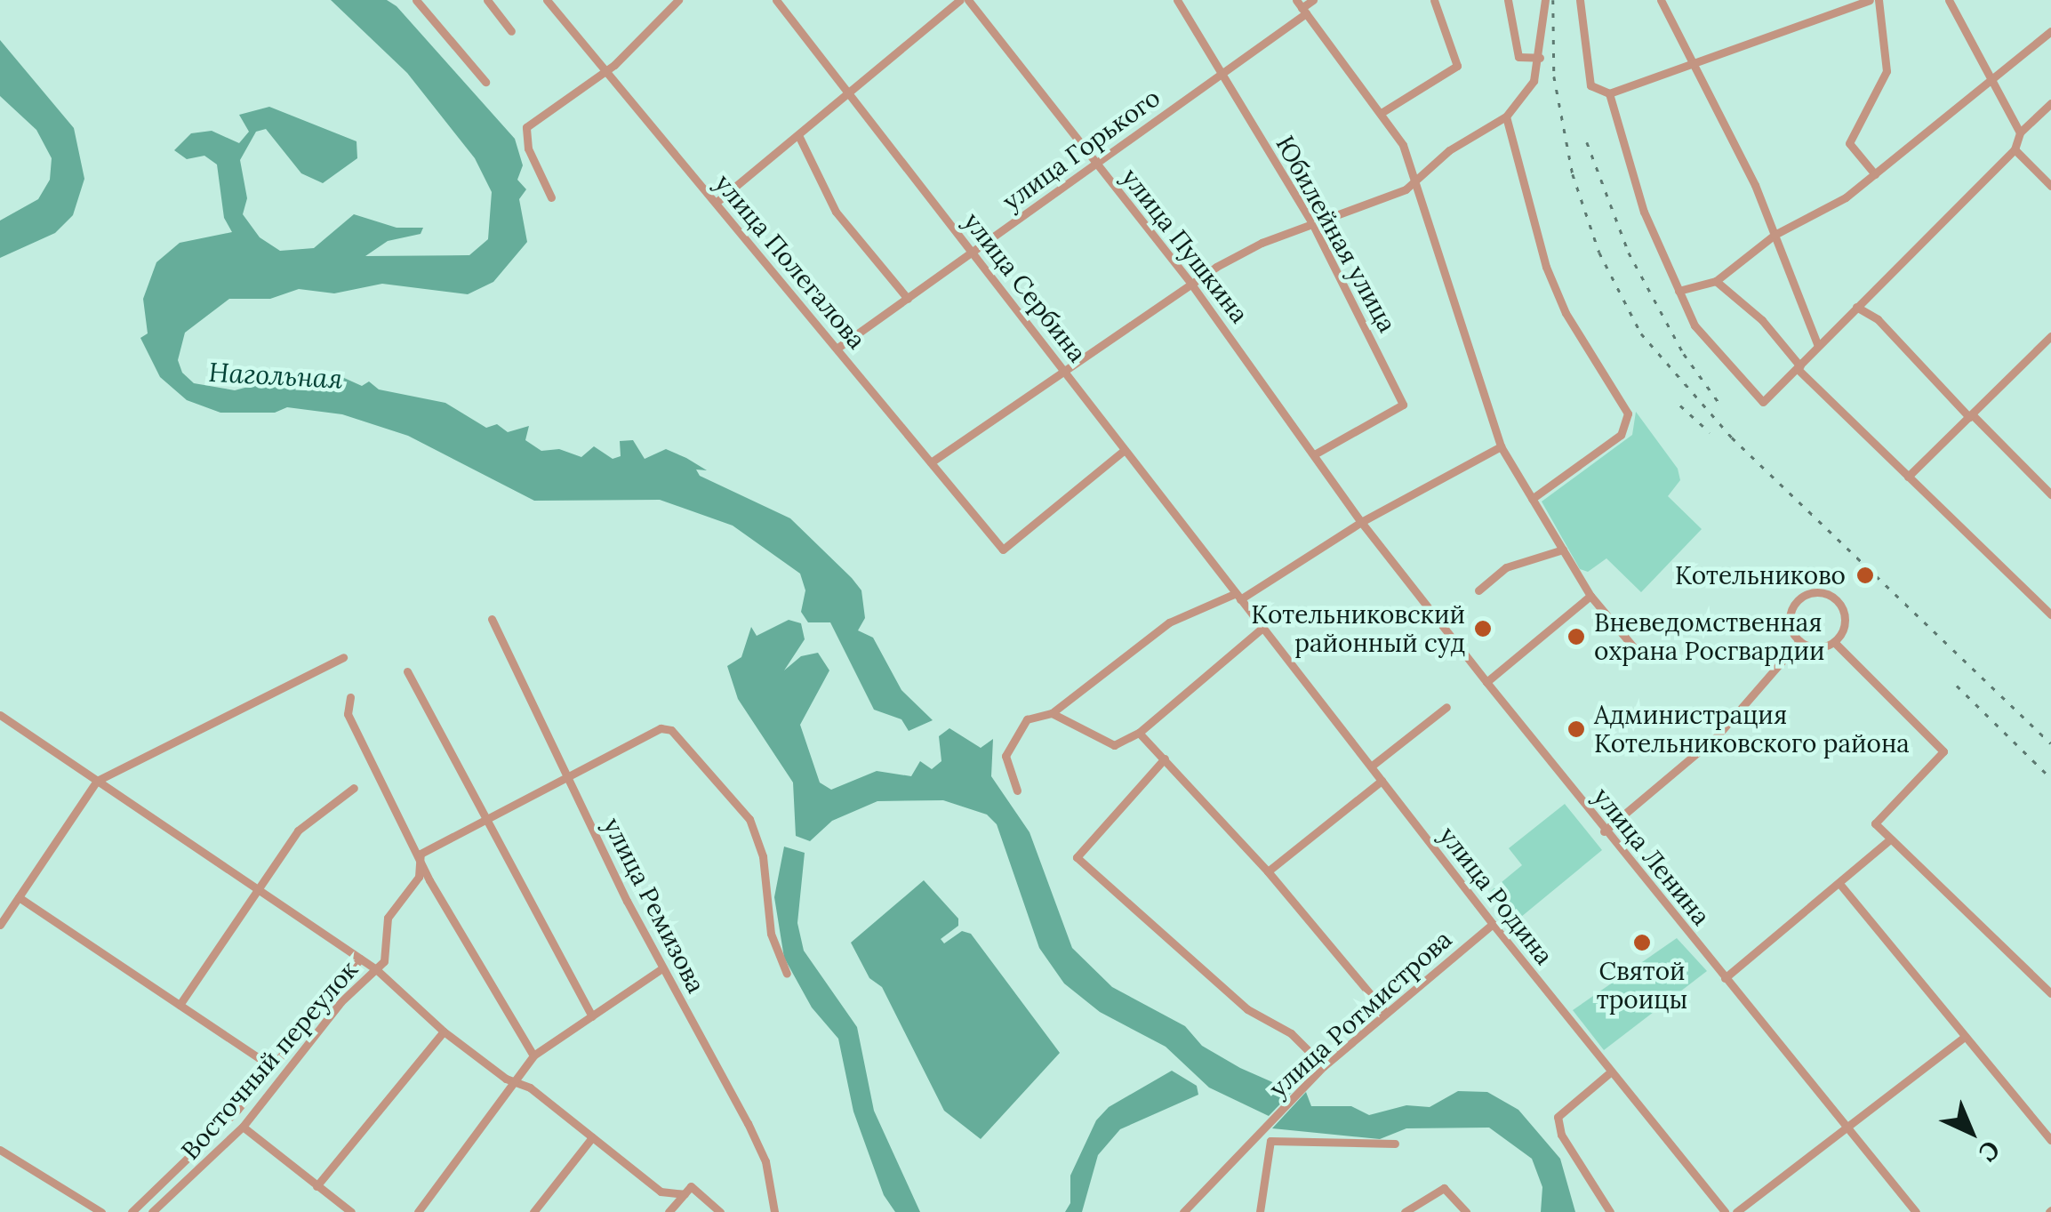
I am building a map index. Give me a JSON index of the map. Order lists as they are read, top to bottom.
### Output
{
  "streets": {
    "street": [
      "улица Горького",
      "Юбилейная улица",
      "улица Пушкина",
      "улица Полегалова",
      "улица Сербина",
      "улица Ленина",
      "улица Родина",
      "улица Ремизова",
      "улица Ротмистрова",
      "Восточный переулок"
    ]
  },
  "crossings": [
    ["улица Горького", "Юбилейная улица"],
    ["улица Горького", "улица Пушкина"],
    ["улица Горького", "улица Полегалова"],
    ["улица Горького", "улица Сербина"],
    ["Юбилейная улица", "улица Пушкина"],
    ["улица Пушкина", "улица Ленина"],
    ["улица Полегалова", "улица Сербина"],
    ["улица Сербина", "улица Родина"],
    ["улица Родина", "улица Ротмистрова"]
  ],
  "water": ["Нагольная"],
  "places": [
    "Котельниково",
    "Котельниковский районный суд",
    "Вневедомственная охрана Росгвардии",
    "Администрация Котельниковского района",
    "Святой троицы"
  ],
  "north": "bottom right"
}
